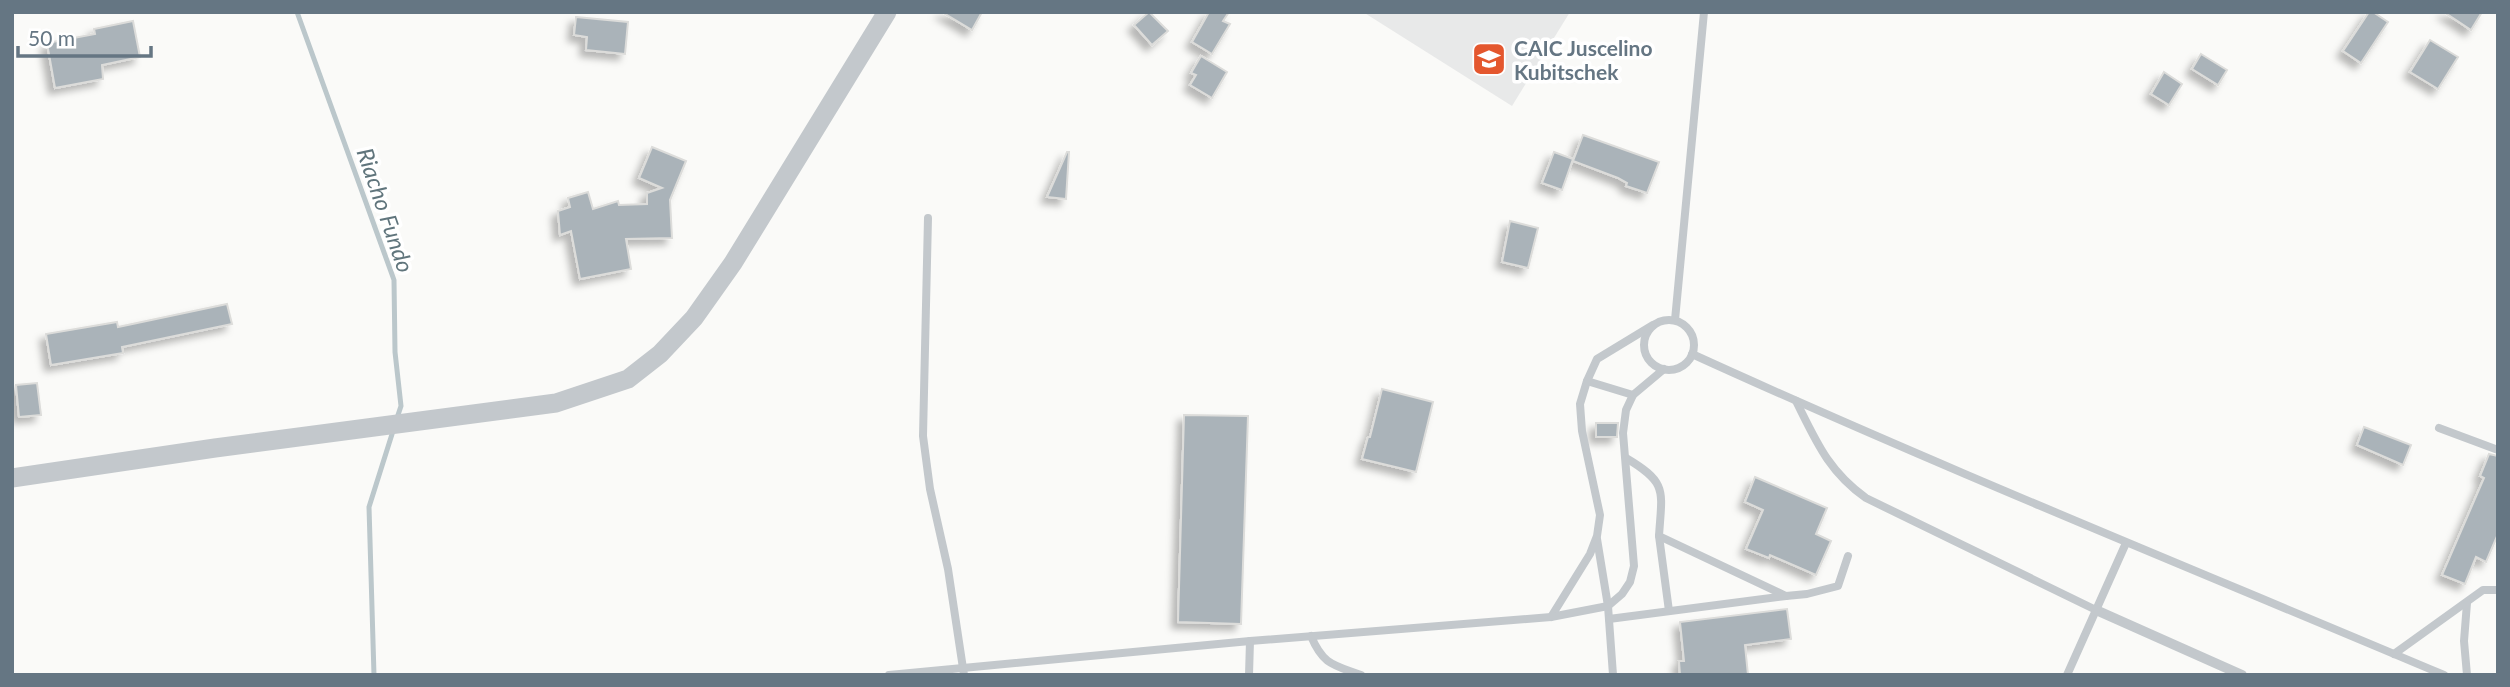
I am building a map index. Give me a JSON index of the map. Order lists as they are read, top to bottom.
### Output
{
  "water": ["Riacho Fundo"],
  "places": {
    "school or university": ["CAIC Juscelino Kubitschek"]
  },
  "scale_bar": "50 m"
}
